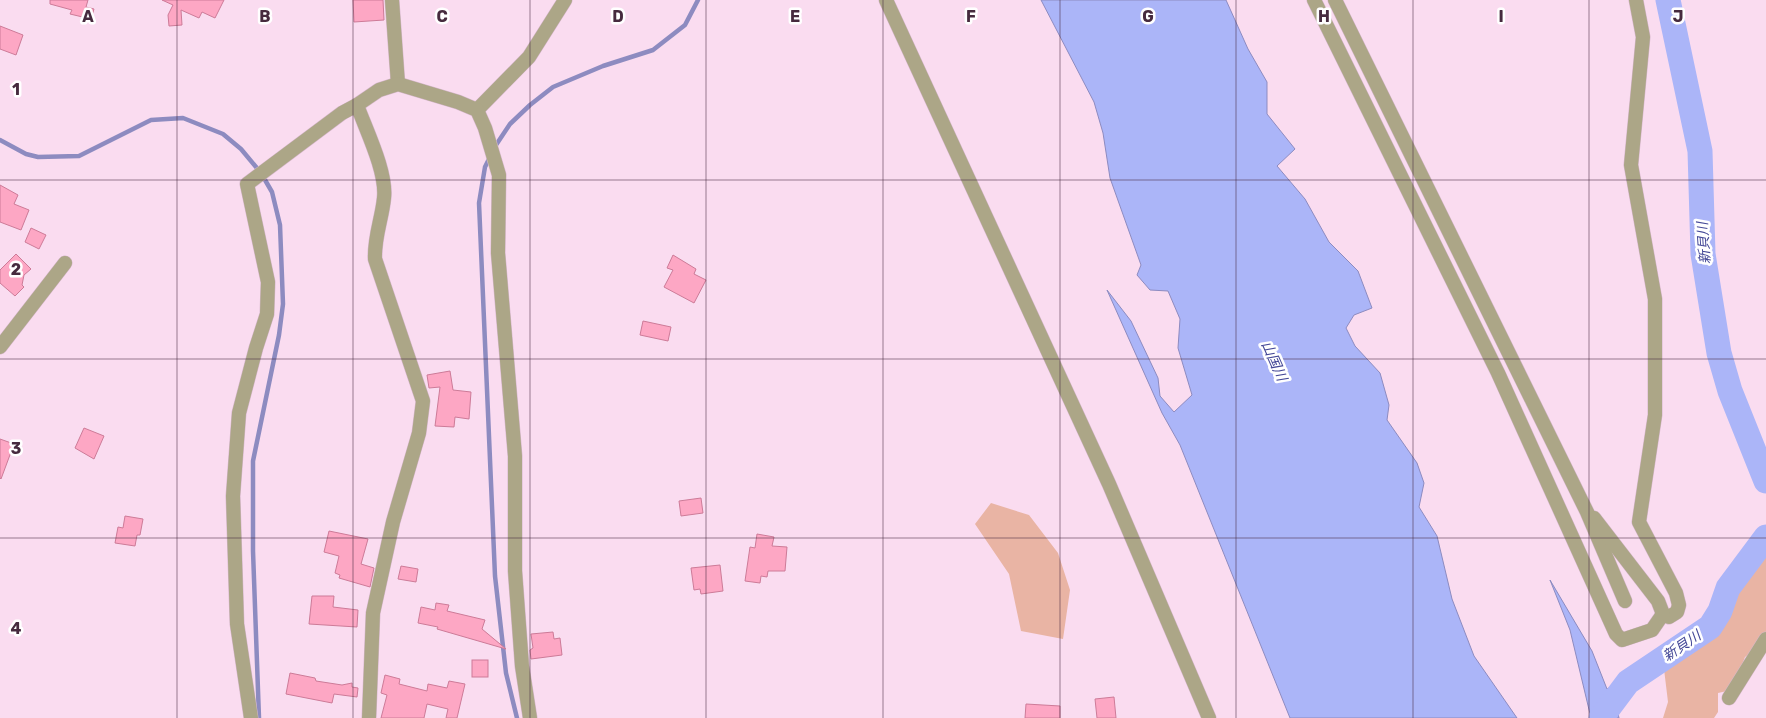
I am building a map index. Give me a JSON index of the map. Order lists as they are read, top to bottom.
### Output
{
  "water": ["新貝川", "山国川"],
  "grid": {
    "columns": [
      "A",
      "B",
      "C",
      "D",
      "E",
      "F",
      "G",
      "H",
      "I",
      "J"
    ],
    "rows": [
      "1",
      "2",
      "3",
      "4"
    ]
  }
}
